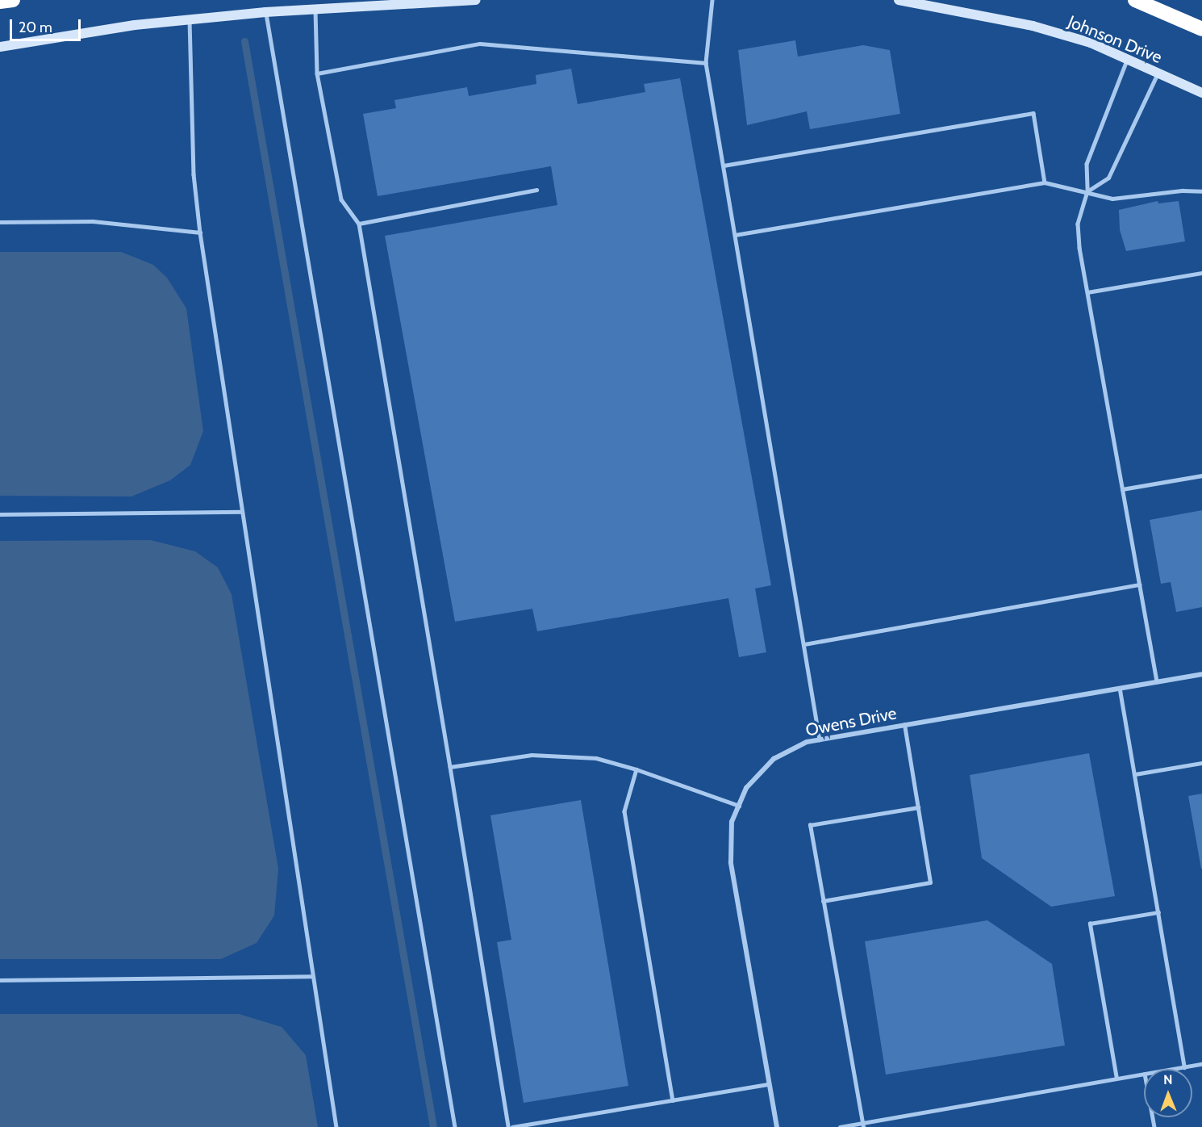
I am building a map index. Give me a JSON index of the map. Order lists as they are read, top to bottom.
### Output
{
  "streets": {
    "street": ["Johnson Drive", "Owens Drive"]
  },
  "scale_bar": "20 m",
  "north": "top"
}
